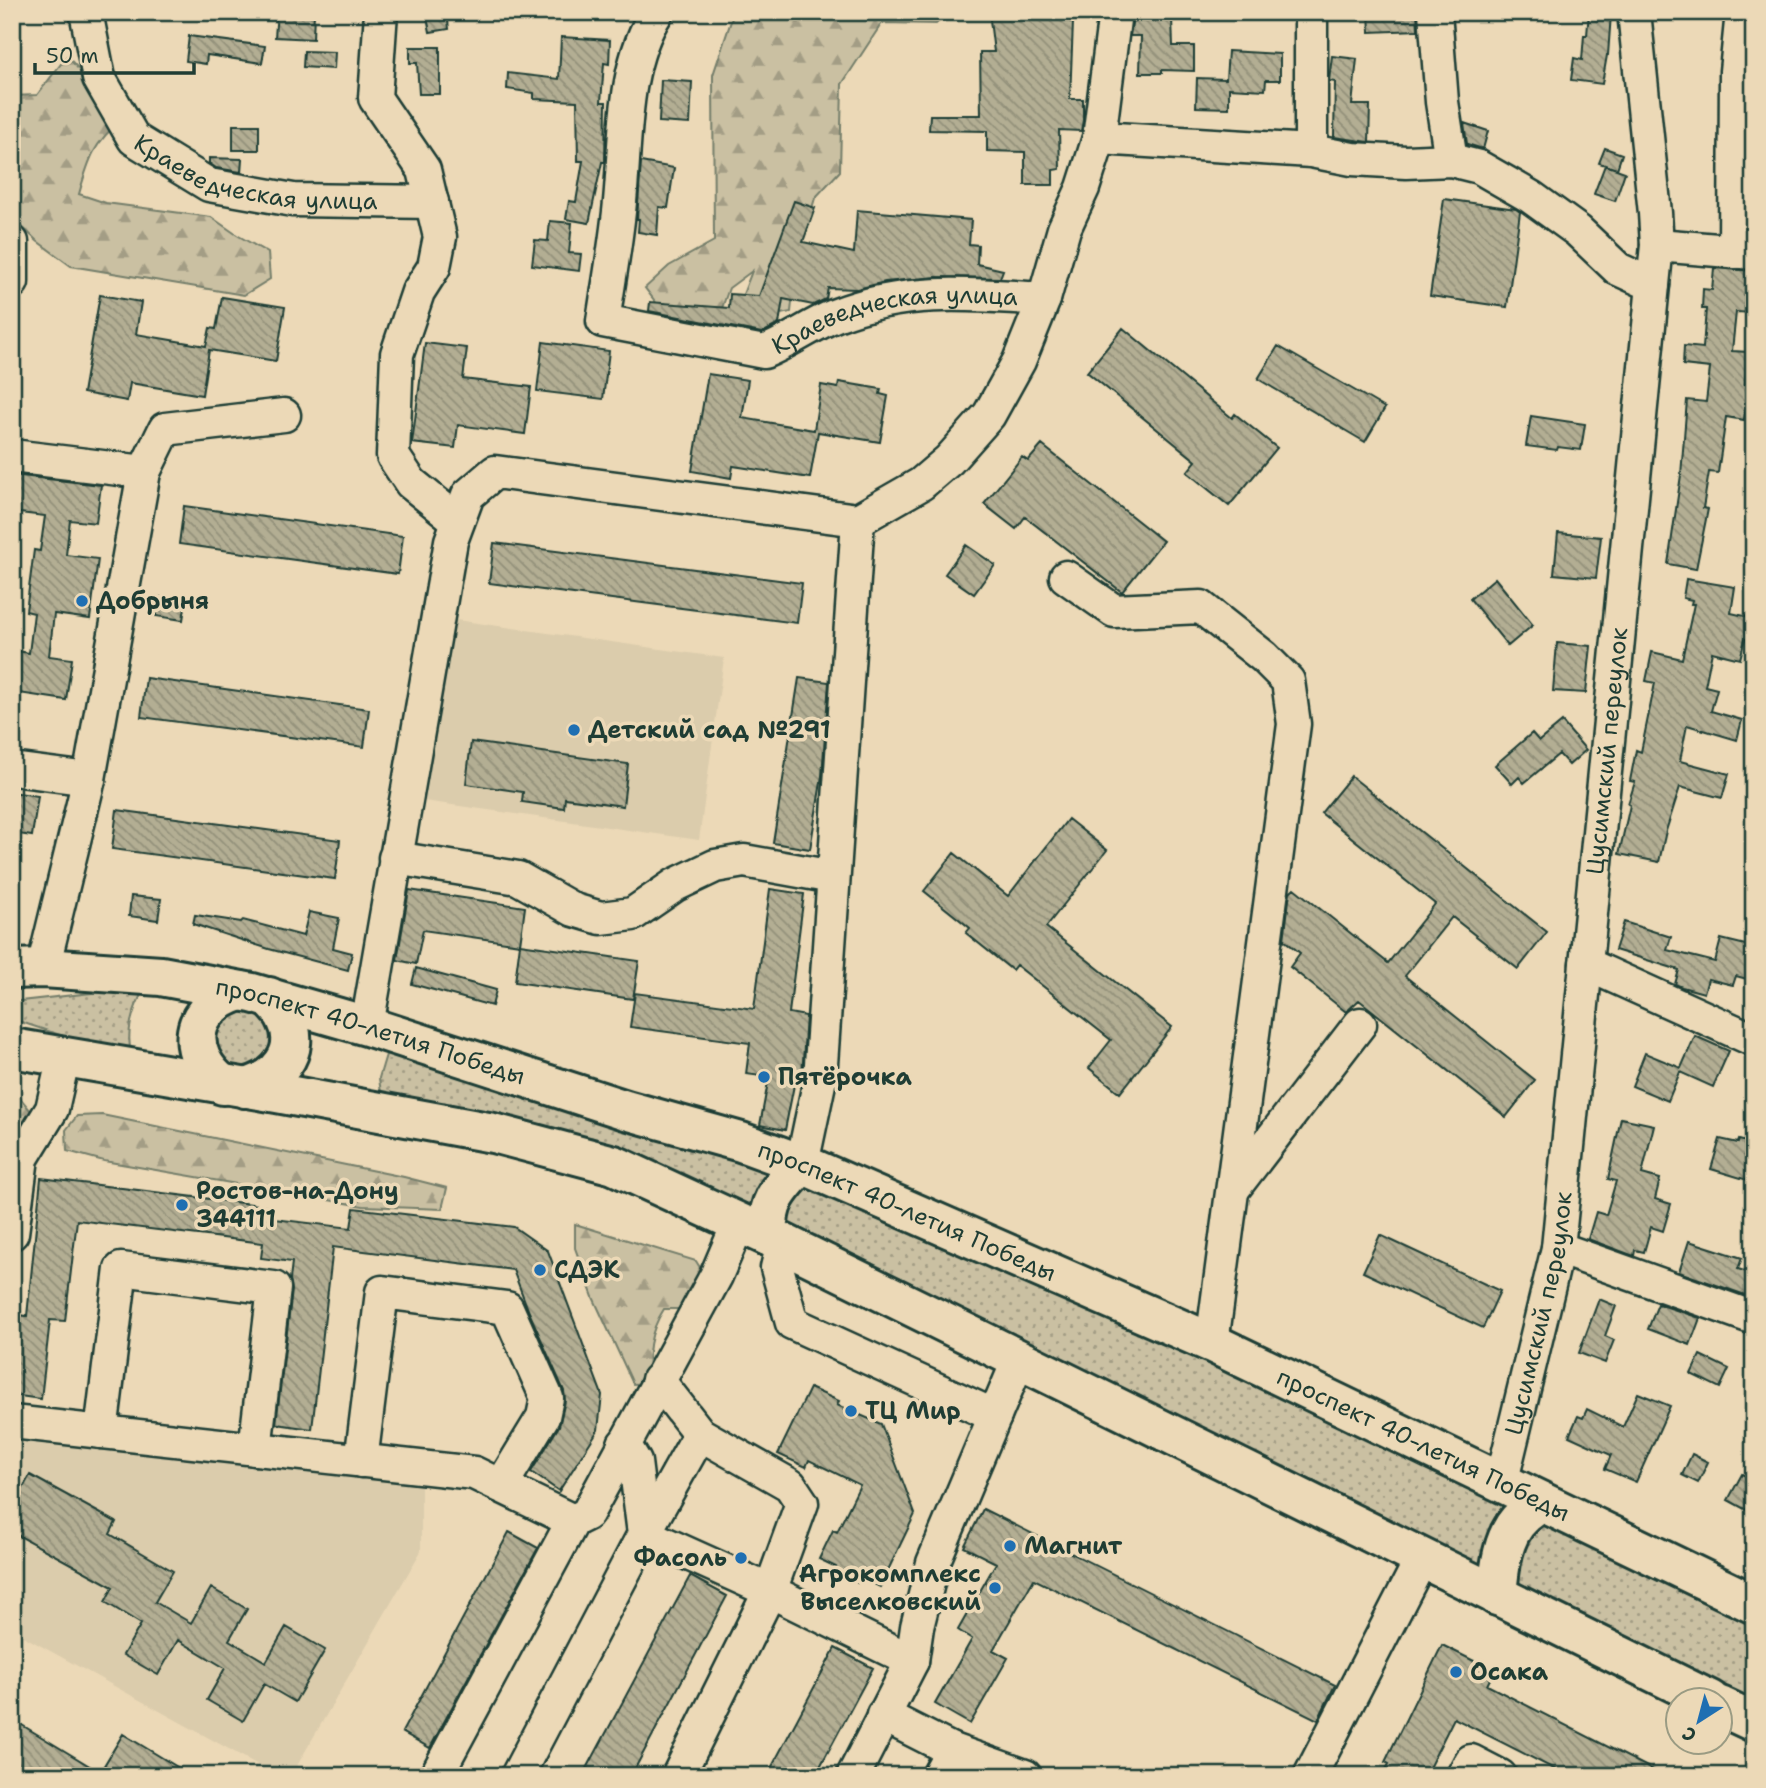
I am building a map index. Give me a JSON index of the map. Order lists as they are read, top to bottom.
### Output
{
  "streets": {
    "main road": ["проспект 40-летия Победы"],
    "street": ["Краеведческая улица", "Цусимский переулок"]
  },
  "crossings": [
    ["Цусимский переулок", "проспект 40-летия Победы"]
  ],
  "places": [
    "Добрыня",
    "Детский сад №291",
    "Пятёрочка",
    "Ростов-на-Дону 344111",
    "СДЭК",
    "ТЦ Мир",
    "Магнит",
    "Фасоль",
    "Агрокомплекс Выселковский",
    "Осака"
  ],
  "scale_bar": "50 m",
  "north": "bottom left"
}
